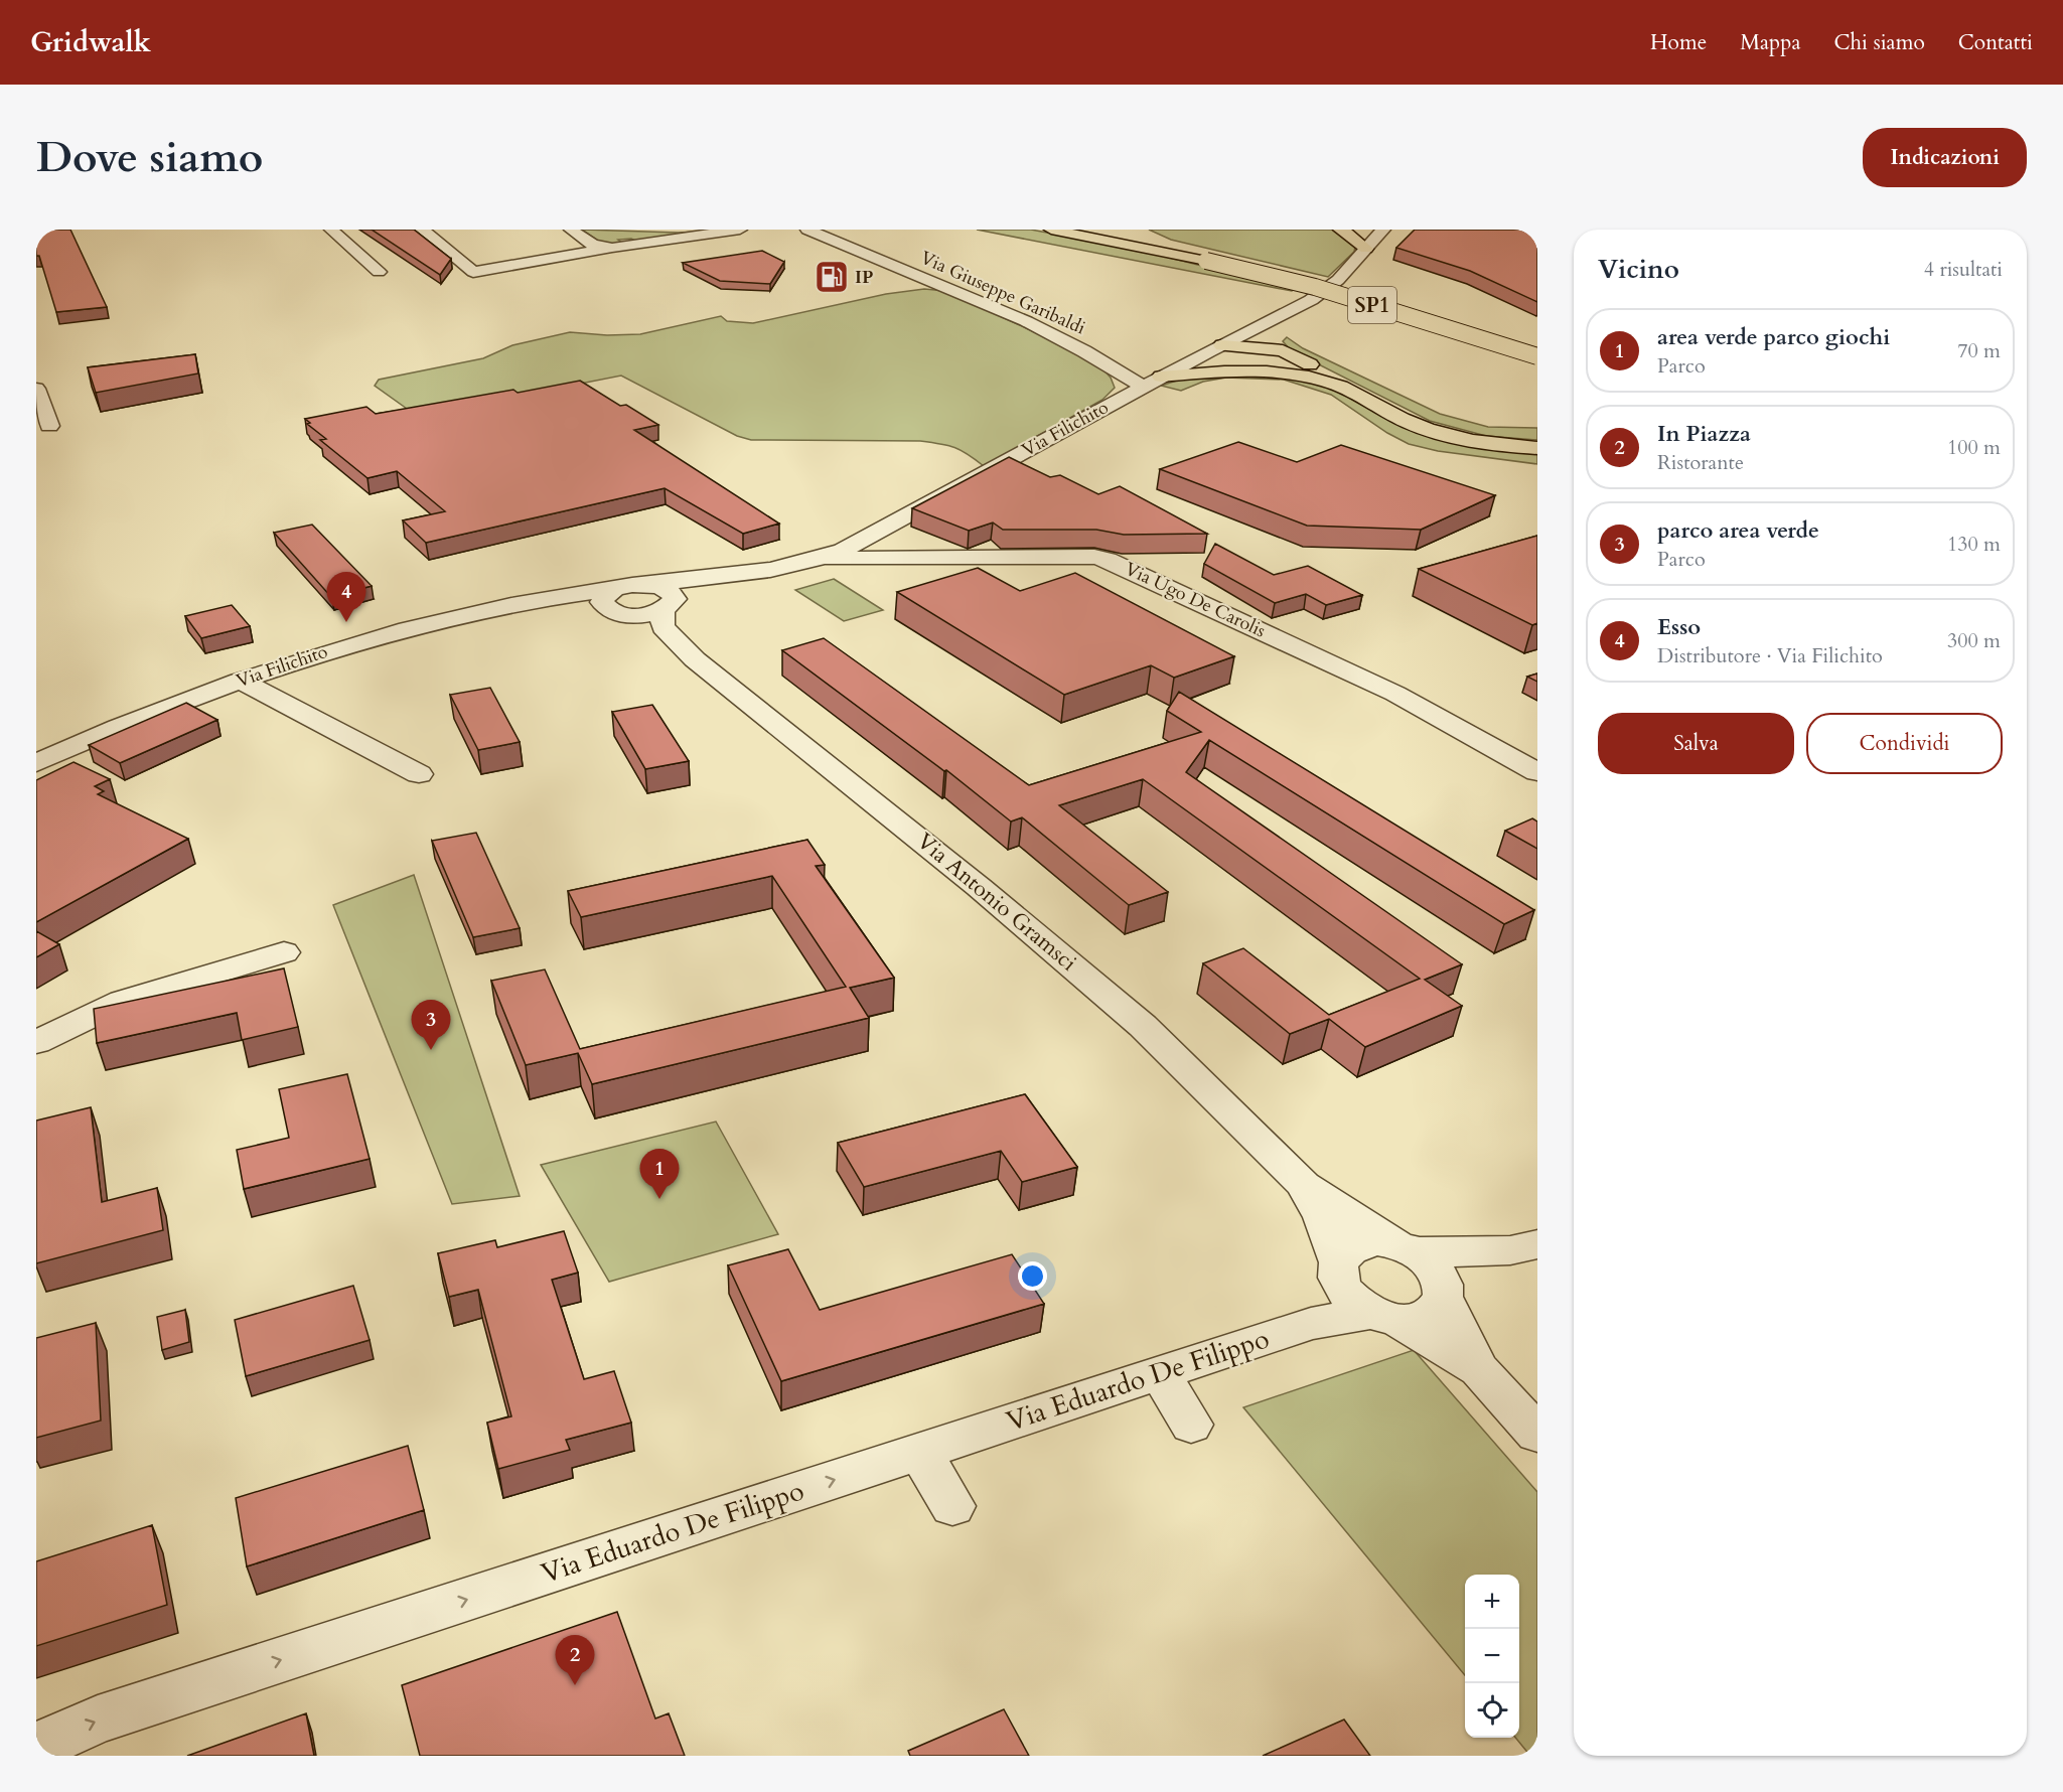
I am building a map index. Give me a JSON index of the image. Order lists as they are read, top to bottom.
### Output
{
  "streets": {
    "highway": ["SP1"],
    "street": [
      "Via Giuseppe Garibaldi",
      "Via Filichito",
      "Via Ugo De Carolis",
      "Via Antonio Gramsci",
      "Via Eduardo De Filippo"
    ]
  },
  "crossings": [
    ["Via Giuseppe Garibaldi", "Via Filichito"],
    ["Via Filichito", "Via Ugo De Carolis"],
    ["Via Filichito", "Via Antonio Gramsci"],
    ["Via Antonio Gramsci", "Via Eduardo De Filippo"]
  ],
  "one_way": ["Via Eduardo De Filippo"],
  "places": {
    "fuel station": ["IP"]
  },
  "page": {
    "header": "Gridwalk",
    "nav": [
      "Home",
      "Mappa",
      "Chi siamo",
      "Contatti"
    ],
    "buttons": [
      "Indicazioni",
      ["Salva", "Condividi"]
    ],
    "title": "Dove siamo",
    "heading": ["Vicino", "4 risultati"],
    "list": [
      {
        "mark": "1",
        "name": "area verde parco giochi",
        "note": "Parco",
        "value": "70 m"
      },
      {
        "mark": "2",
        "name": "In Piazza",
        "note": "Ristorante",
        "value": "100 m"
      },
      {
        "mark": "3",
        "name": "parco area verde",
        "note": "Parco",
        "value": "130 m"
      },
      {
        "mark": "4",
        "name": "Esso",
        "note": "Distributore · Via Filichito",
        "value": "300 m"
      }
    ],
    "pins": [
      "4",
      "3",
      "1",
      "2"
    ],
    "map_buttons": ["+", "−"]
  }
}
